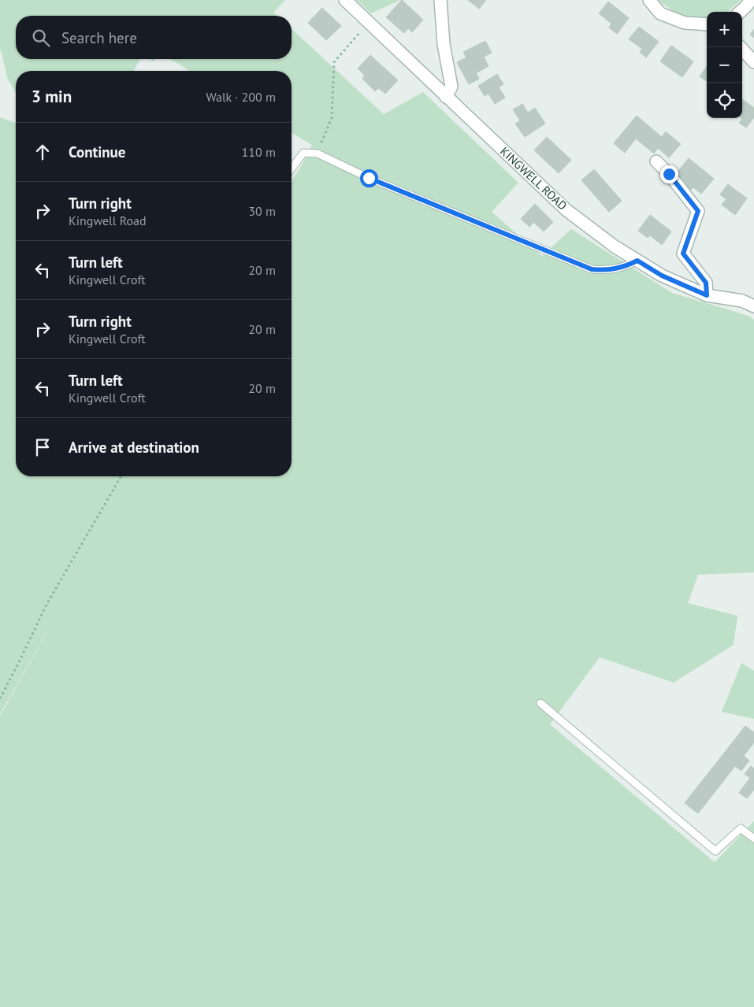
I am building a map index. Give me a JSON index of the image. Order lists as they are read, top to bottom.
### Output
{
  "streets": {
    "street": ["KINGWELL ROAD"]
  },
  "page": {
    "map_buttons": ["+", "−"],
    "search": "Search here",
    "heading": ["3 min", "Walk · 200 m"],
    "list": [
      ["Continue", "110 m"],
      ["Turn right", "Kingwell Road", "30 m"],
      ["Turn left", "Kingwell Croft", "20 m"],
      ["Turn right", "Kingwell Croft", "20 m"],
      ["Turn left", "Kingwell Croft", "20 m"],
      "Arrive at destination"
    ]
  }
}
